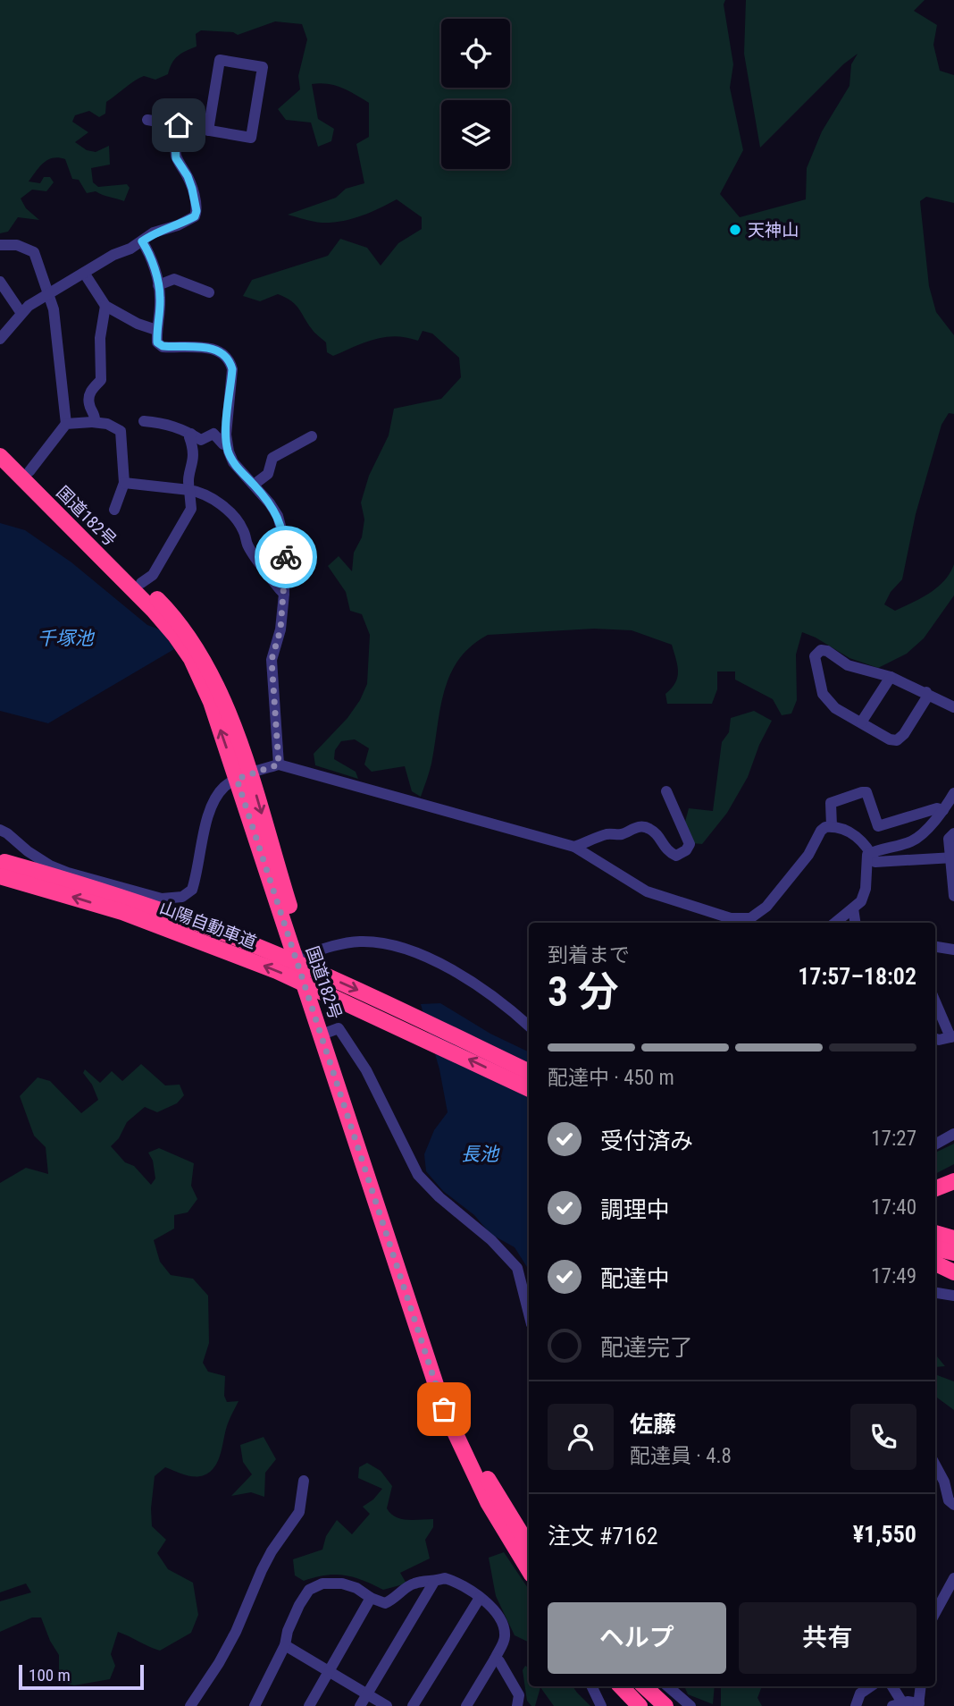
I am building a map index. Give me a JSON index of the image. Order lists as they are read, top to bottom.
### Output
{
  "streets": {
    "highway": ["国道182号", "山陽自動車道"]
  },
  "water": ["千塚池", "長池"],
  "places": ["天神山"],
  "scale_bar": "100 m",
  "page": {
    "heading": ["3 分", "到着まで", "17:57–18:02"],
    "panel": [
      "佐藤",
      "配達員 · 4.8",
      "注文 #7162",
      "¥1,550"
    ],
    "bar": "配達中 · 450 m",
    "list": [
      ["受付済み", "17:27"],
      ["調理中", "17:40"],
      ["配達中", "17:49"],
      "配達完了"
    ],
    "buttons": ["ヘルプ", "共有"],
    "scale": "100 m"
  }
}
